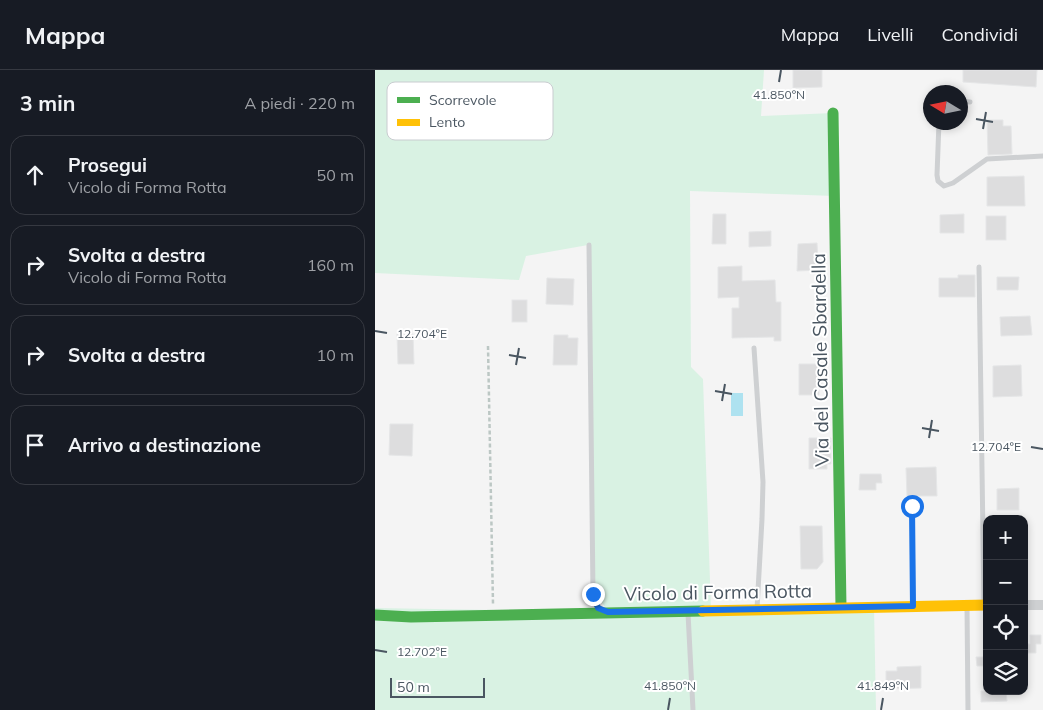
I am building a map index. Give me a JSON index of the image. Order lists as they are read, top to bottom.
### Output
{
  "streets": {
    "street": ["Via del Casale Sbardella", "Vicolo di Forma Rotta"]
  },
  "crossings": [
    ["Via del Casale Sbardella", "Vicolo di Forma Rotta"]
  ],
  "legend": ["Scorrevole", "Lento"],
  "scale_bar": "50 m",
  "north": "left",
  "page": {
    "header": "Mappa",
    "nav": ["Mappa", "Livelli", "Condividi"],
    "heading": ["3 min", "A piedi · 220 m"],
    "list": [
      ["Prosegui", "Vicolo di Forma Rotta", "50 m"],
      ["Svolta a destra", "Vicolo di Forma Rotta", "160 m"],
      ["Svolta a destra", "10 m"],
      "Arrivo a destinazione"
    ],
    "map_buttons": ["+", "−"],
    "scale": "50 m"
  },
  "coordinates": [
    "41.850°N",
    "12.704°E",
    "12.702°E",
    "41.849°N"
  ]
}
